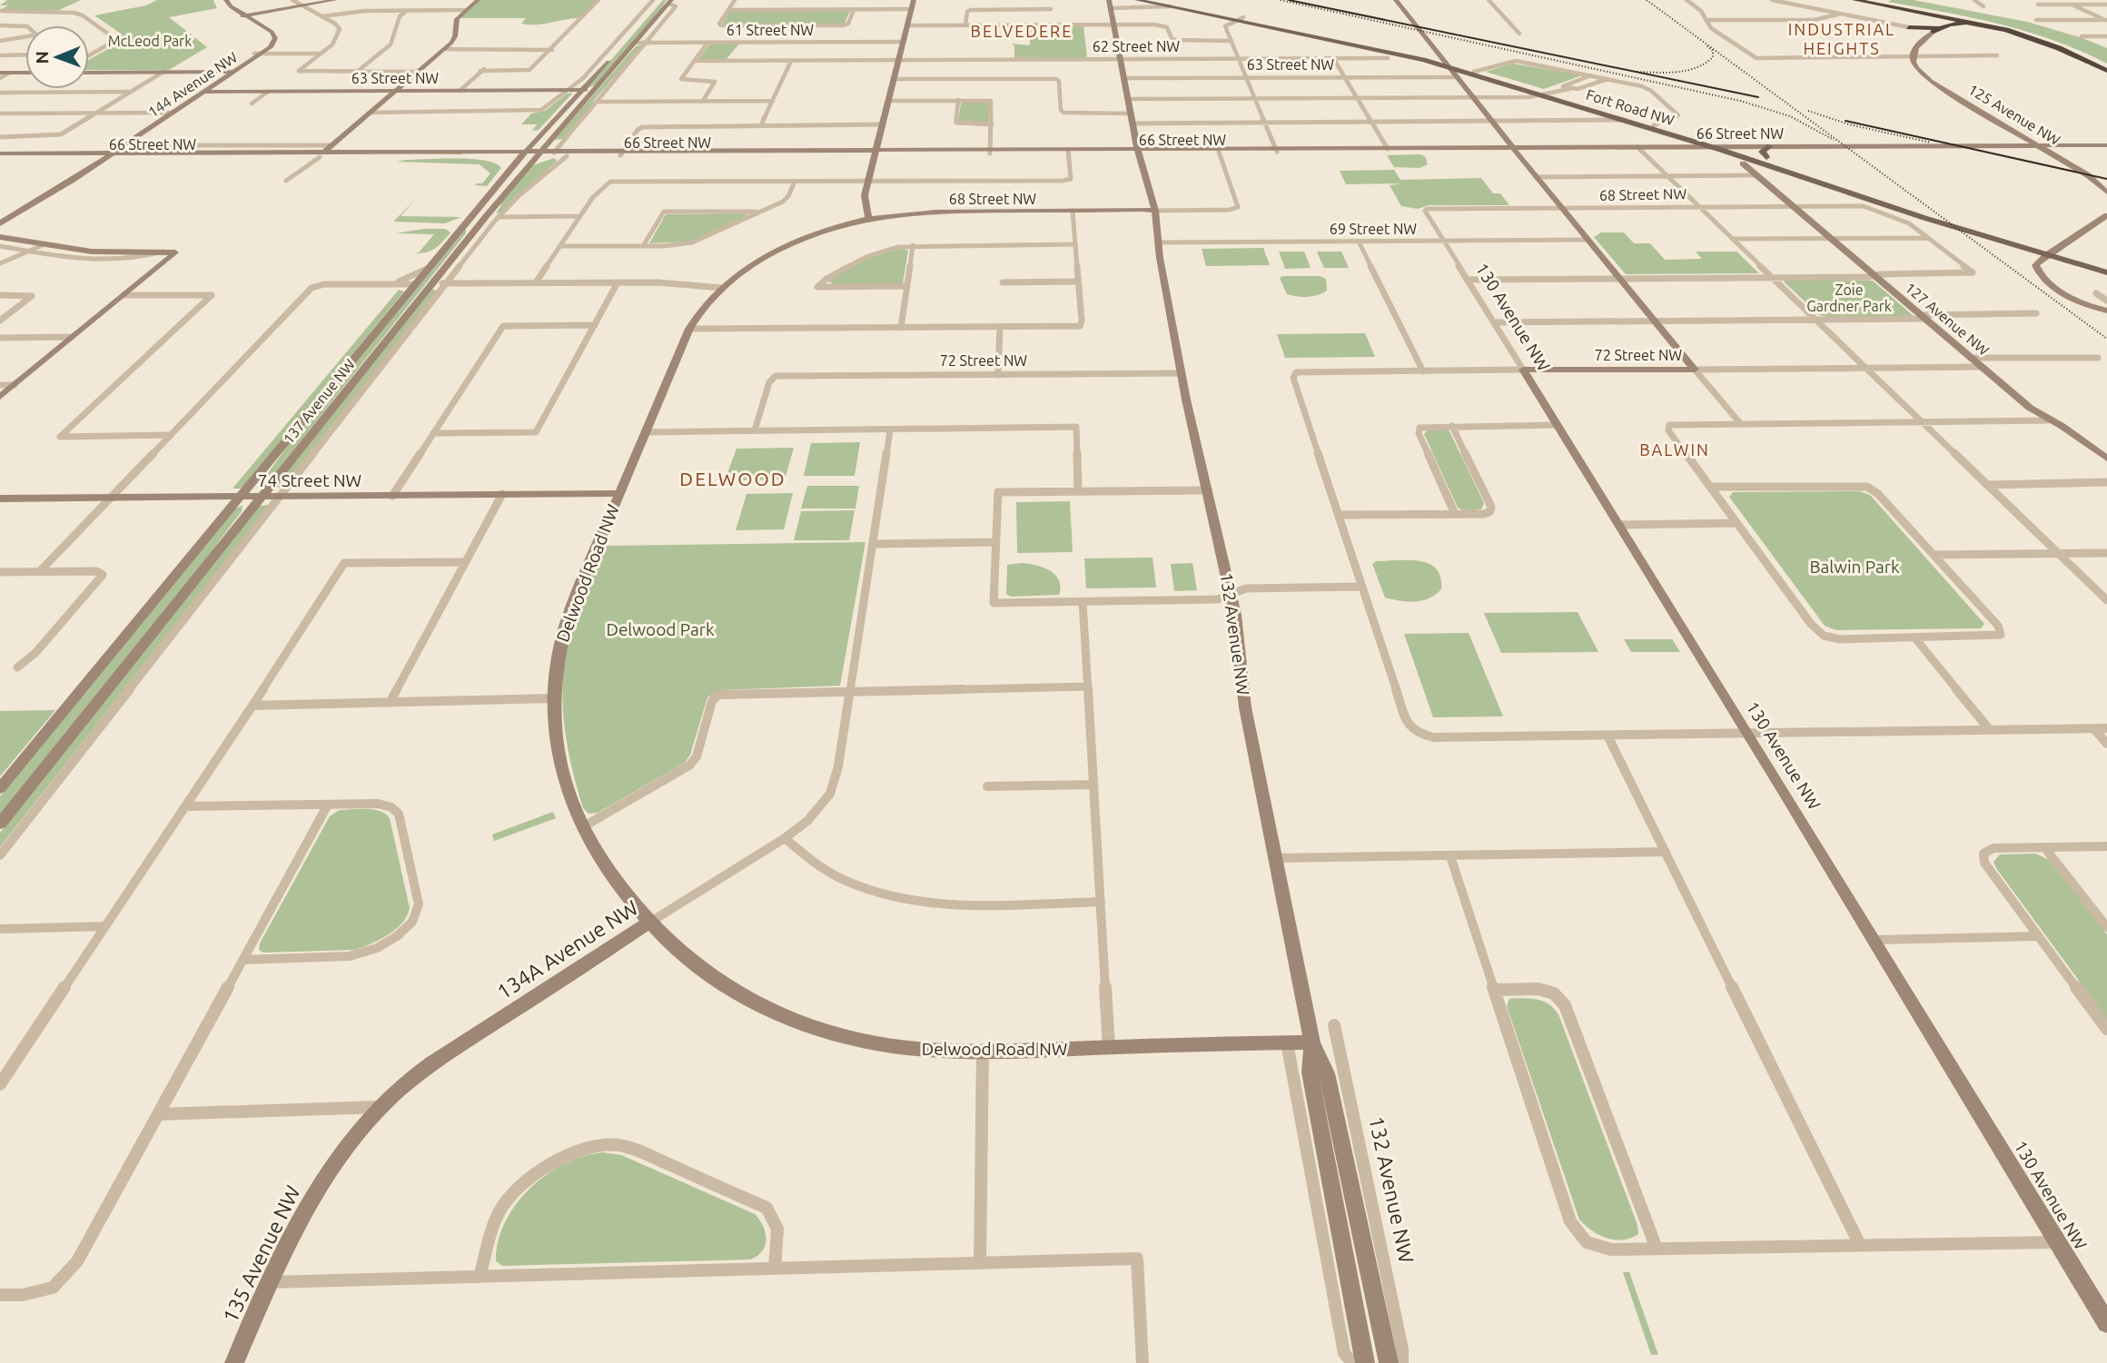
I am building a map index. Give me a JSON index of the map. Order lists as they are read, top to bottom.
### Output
{
  "streets": {
    "main road": ["Fort Road NW"],
    "street": [
      "61 Street NW",
      "62 Street NW",
      "63 Street NW",
      "144 Avenue NW",
      "125 Avenue NW",
      "66 Street NW",
      "68 Street NW",
      "69 Street NW",
      "130 Avenue NW",
      "127 Avenue NW",
      "72 Street NW",
      "137 Avenue NW",
      "74 Street NW",
      "Delwood Road NW",
      "132 Avenue NW",
      "134A Avenue NW",
      "135 Avenue NW"
    ]
  },
  "crossings": [
    ["61 Street NW", "137 Avenue NW"],
    ["62 Street NW", "Fort Road NW"],
    ["62 Street NW", "132 Avenue NW"],
    ["63 Street NW", "144 Avenue NW"],
    ["63 Street NW", "137 Avenue NW"],
    ["63 Street NW", "132 Avenue NW"],
    ["144 Avenue NW", "66 Street NW"],
    ["Fort Road NW", "66 Street NW"],
    ["125 Avenue NW", "66 Street NW"],
    ["66 Street NW", "68 Street NW"],
    ["66 Street NW", "137 Avenue NW"],
    ["66 Street NW", "132 Avenue NW"],
    ["68 Street NW", "130 Avenue NW"],
    ["68 Street NW", "127 Avenue NW"],
    ["68 Street NW", "Delwood Road NW"],
    ["68 Street NW", "132 Avenue NW"],
    ["69 Street NW", "130 Avenue NW"],
    ["69 Street NW", "132 Avenue NW"],
    ["130 Avenue NW", "72 Street NW"],
    ["127 Avenue NW", "72 Street NW"],
    ["72 Street NW", "132 Avenue NW"],
    ["137 Avenue NW", "74 Street NW"],
    ["74 Street NW", "Delwood Road NW"],
    ["Delwood Road NW", "132 Avenue NW"],
    ["Delwood Road NW", "134A Avenue NW"],
    ["134A Avenue NW", "135 Avenue NW"]
  ],
  "districts": [
    "INDUSTRIAL HEIGHTS",
    "BELVEDERE",
    "BALWIN",
    "DELWOOD"
  ],
  "parks": [
    "McLeod Park",
    "Zoie Gardner Park",
    "Balwin Park",
    "Delwood Park"
  ],
  "north": "left"
}
